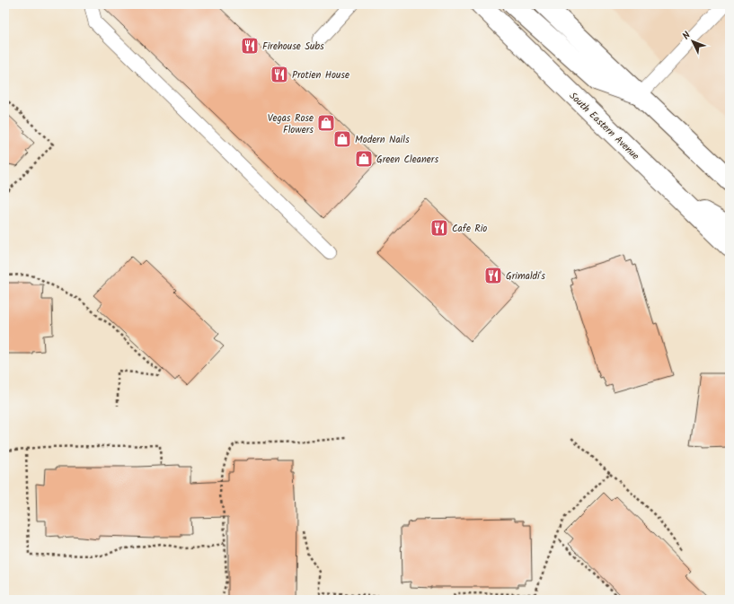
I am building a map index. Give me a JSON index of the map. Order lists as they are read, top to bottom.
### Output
{
  "streets": {
    "main road": ["South Eastern Avenue"]
  },
  "places": {
    "restaurant": [
      "Firehouse Subs",
      "Protien House",
      "Cafe Rio",
      "Grimaldi's"
    ],
    "shop": ["Vegas Rose Flowers", "Modern Nails", "Green Cleaners"]
  },
  "north": "top left"
}
